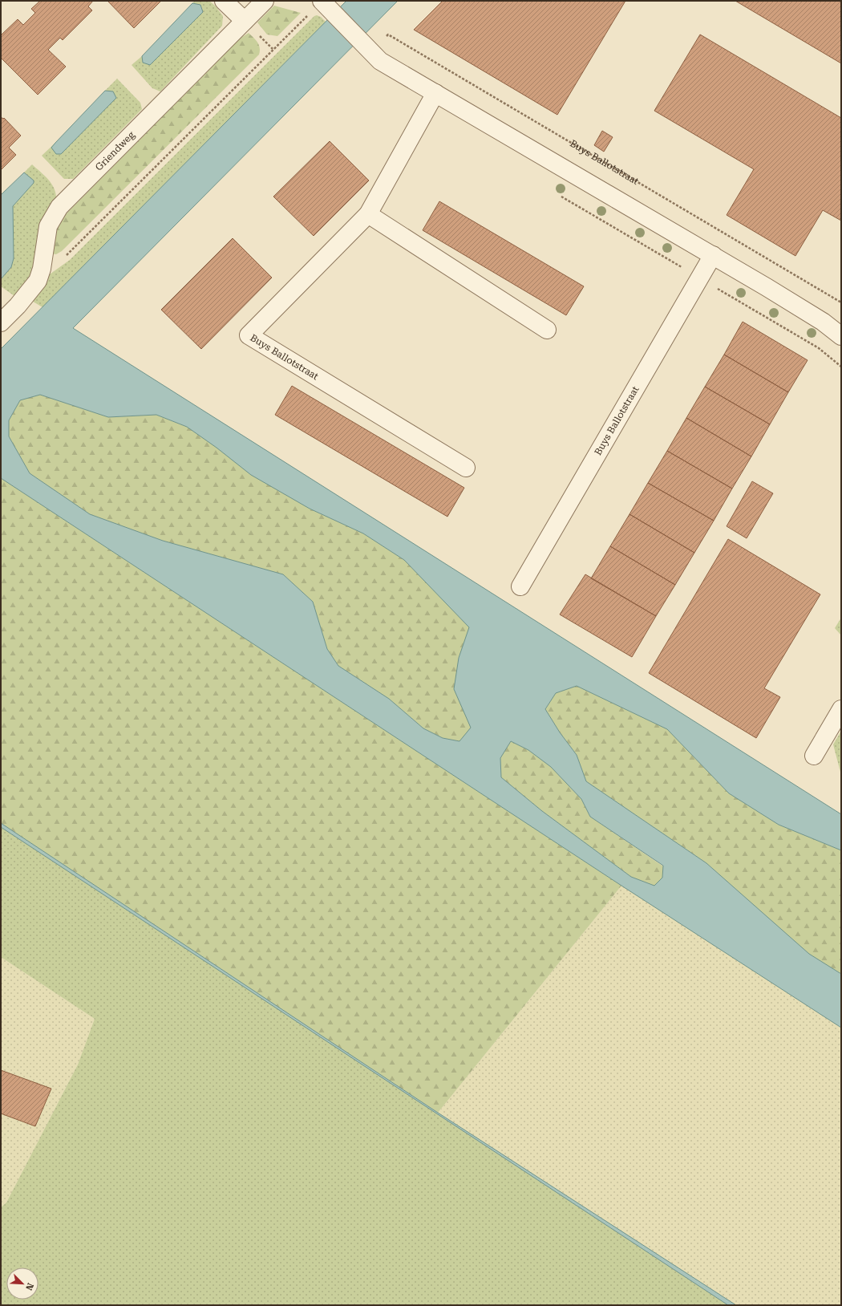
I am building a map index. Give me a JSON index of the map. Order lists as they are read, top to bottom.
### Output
{
  "streets": {
    "street": ["Griendweg", "Buys Ballotstraat"]
  },
  "north": "bottom right"
}
